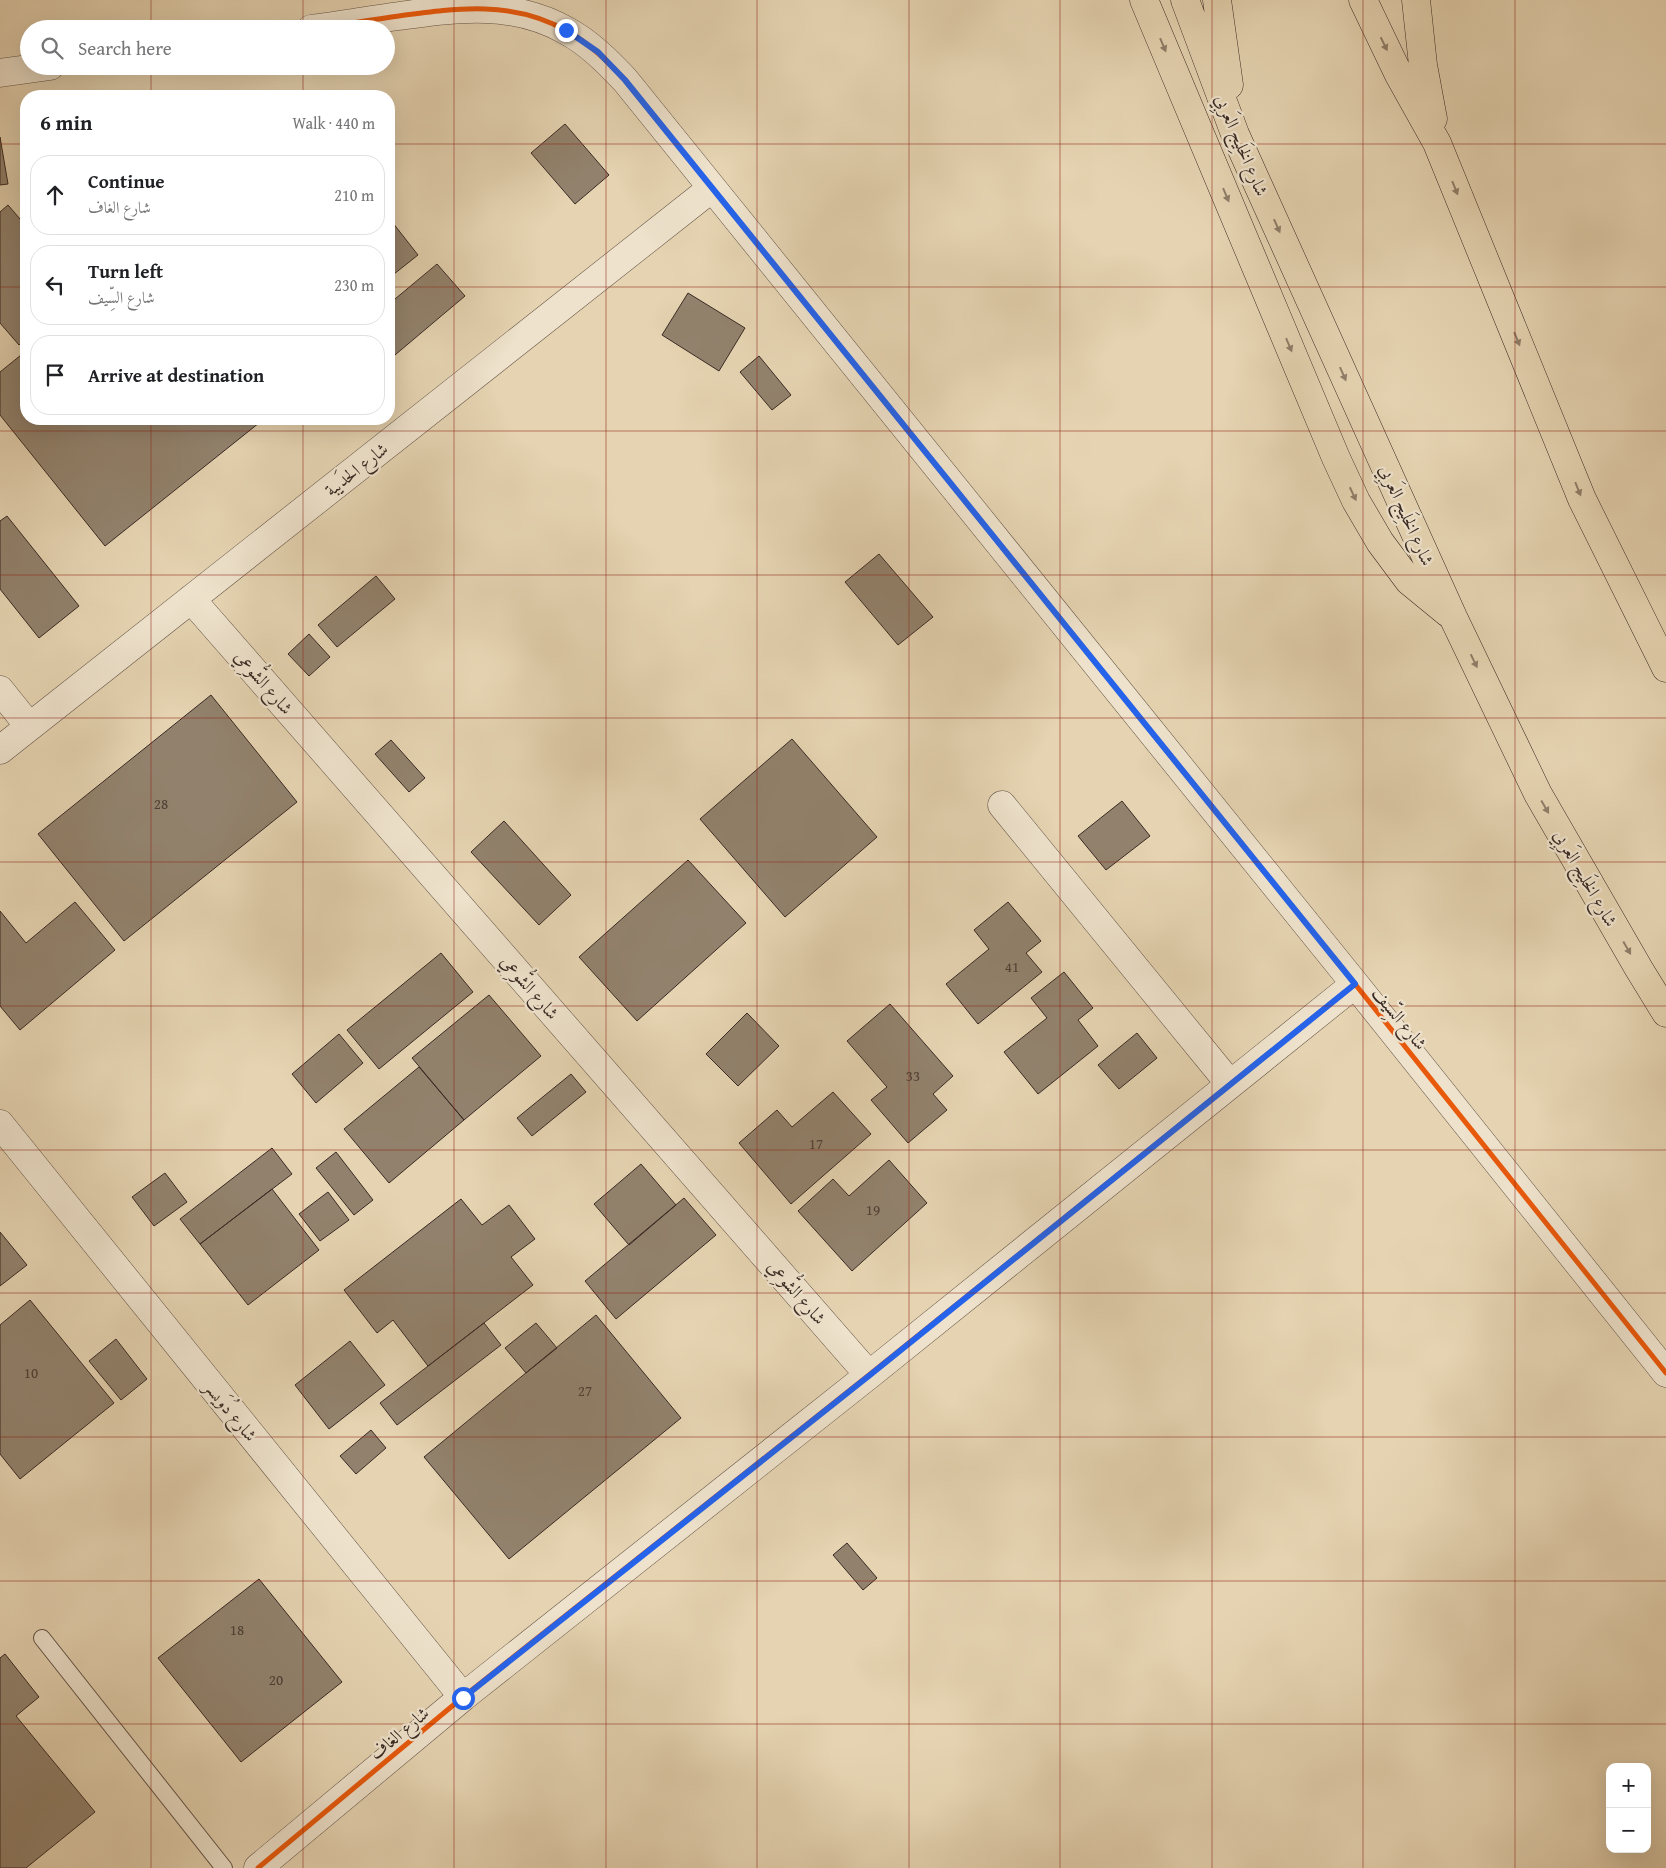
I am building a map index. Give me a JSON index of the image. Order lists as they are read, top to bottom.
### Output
{
  "streets": {
    "highway": ["شارع الخَلِيج العَربِي"],
    "street": [
      "شارع الحدَيبة",
      "شارع الشُّوعِي",
      "شارع السِّيف",
      "شارع دُوَيسر",
      "شارع الغاف"
    ]
  },
  "crossings": [
    ["شارع الحدَيبة", "شارع الشُّوعِي"],
    ["شارع الحدَيبة", "شارع السِّيف"],
    ["شارع الشُّوعِي", "شارع الغاف"],
    ["شارع السِّيف", "شارع الغاف"],
    ["شارع دُوَيسر", "شارع الغاف"]
  ],
  "house_numbers": [
    "28",
    "41",
    "33",
    "17",
    "19",
    "10",
    "27",
    "18",
    "20"
  ],
  "page": {
    "search": "Search here",
    "heading": ["6 min", "Walk · 440 m"],
    "list": [
      ["Continue", "شارع الغاف", "210 m"],
      ["Turn left", "شارع السِّيف", "230 m"],
      "Arrive at destination"
    ],
    "map_buttons": ["+", "−"]
  }
}
